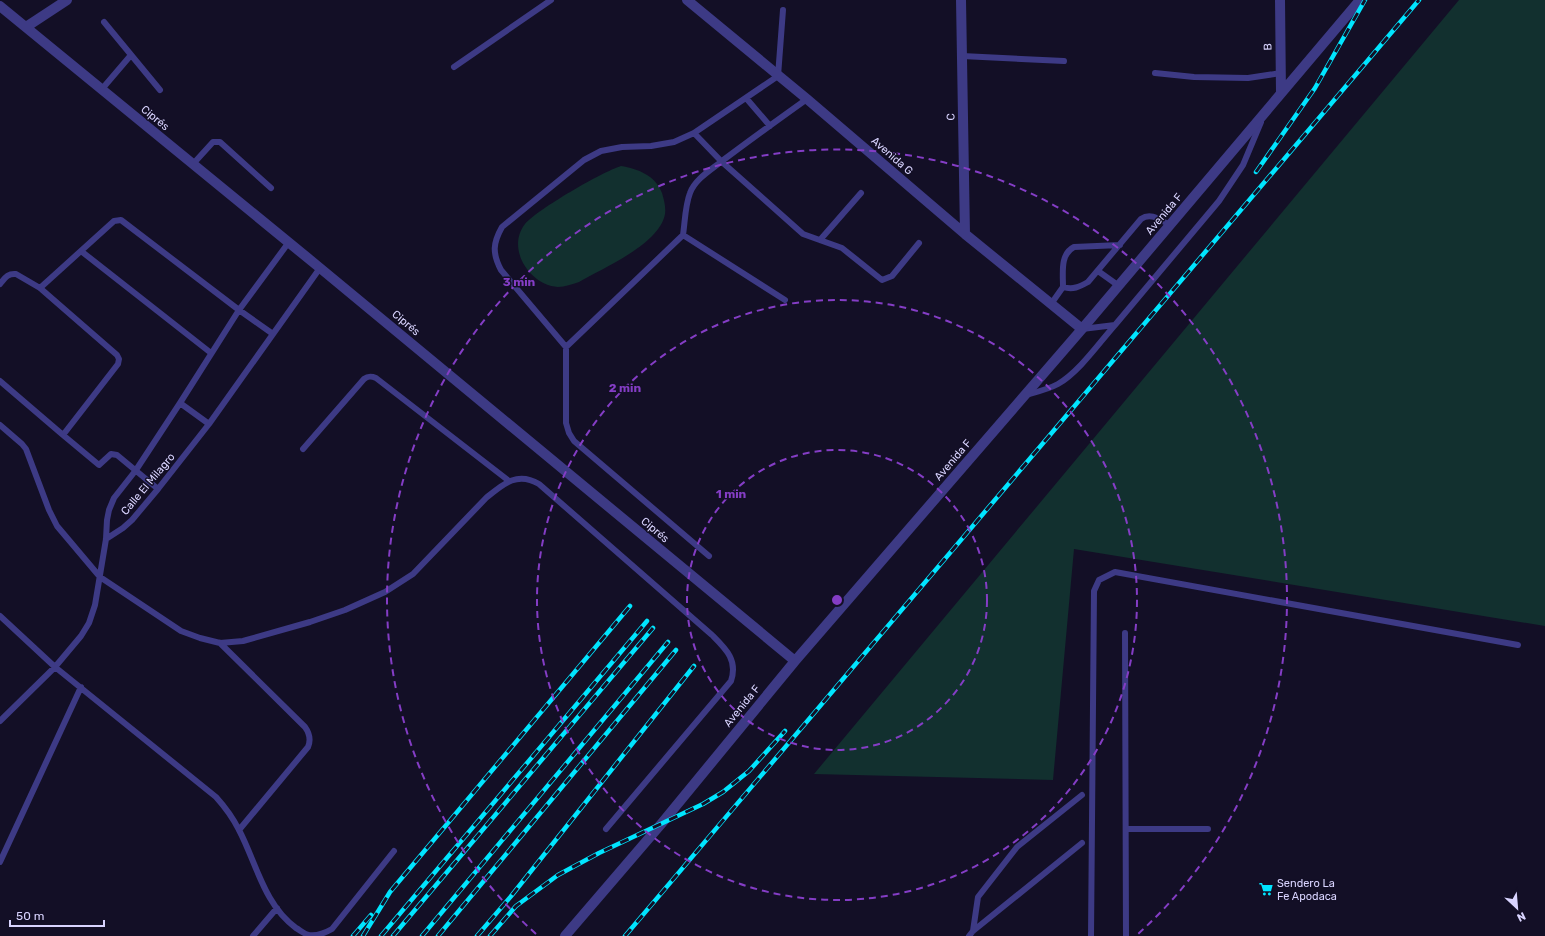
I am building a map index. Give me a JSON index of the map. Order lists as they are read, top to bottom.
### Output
{
  "streets": {
    "street": [
      "B",
      "C",
      "Ciprés",
      "Avenida G",
      "Avenida F"
    ],
    "lane": ["Calle El Milagro"]
  },
  "crossings": [
    ["B", "Avenida F"],
    ["C", "Avenida G"],
    ["Ciprés", "Avenida F"],
    ["Ciprés", "Calle El Milagro"],
    ["Avenida G", "Avenida F"]
  ],
  "places": {
    "supermarket": ["Sendero La Fe Apodaca"]
  },
  "scale_bar": "50 m",
  "north": "bottom right",
  "rings": ["3 min", "2 min", "1 min"]
}
